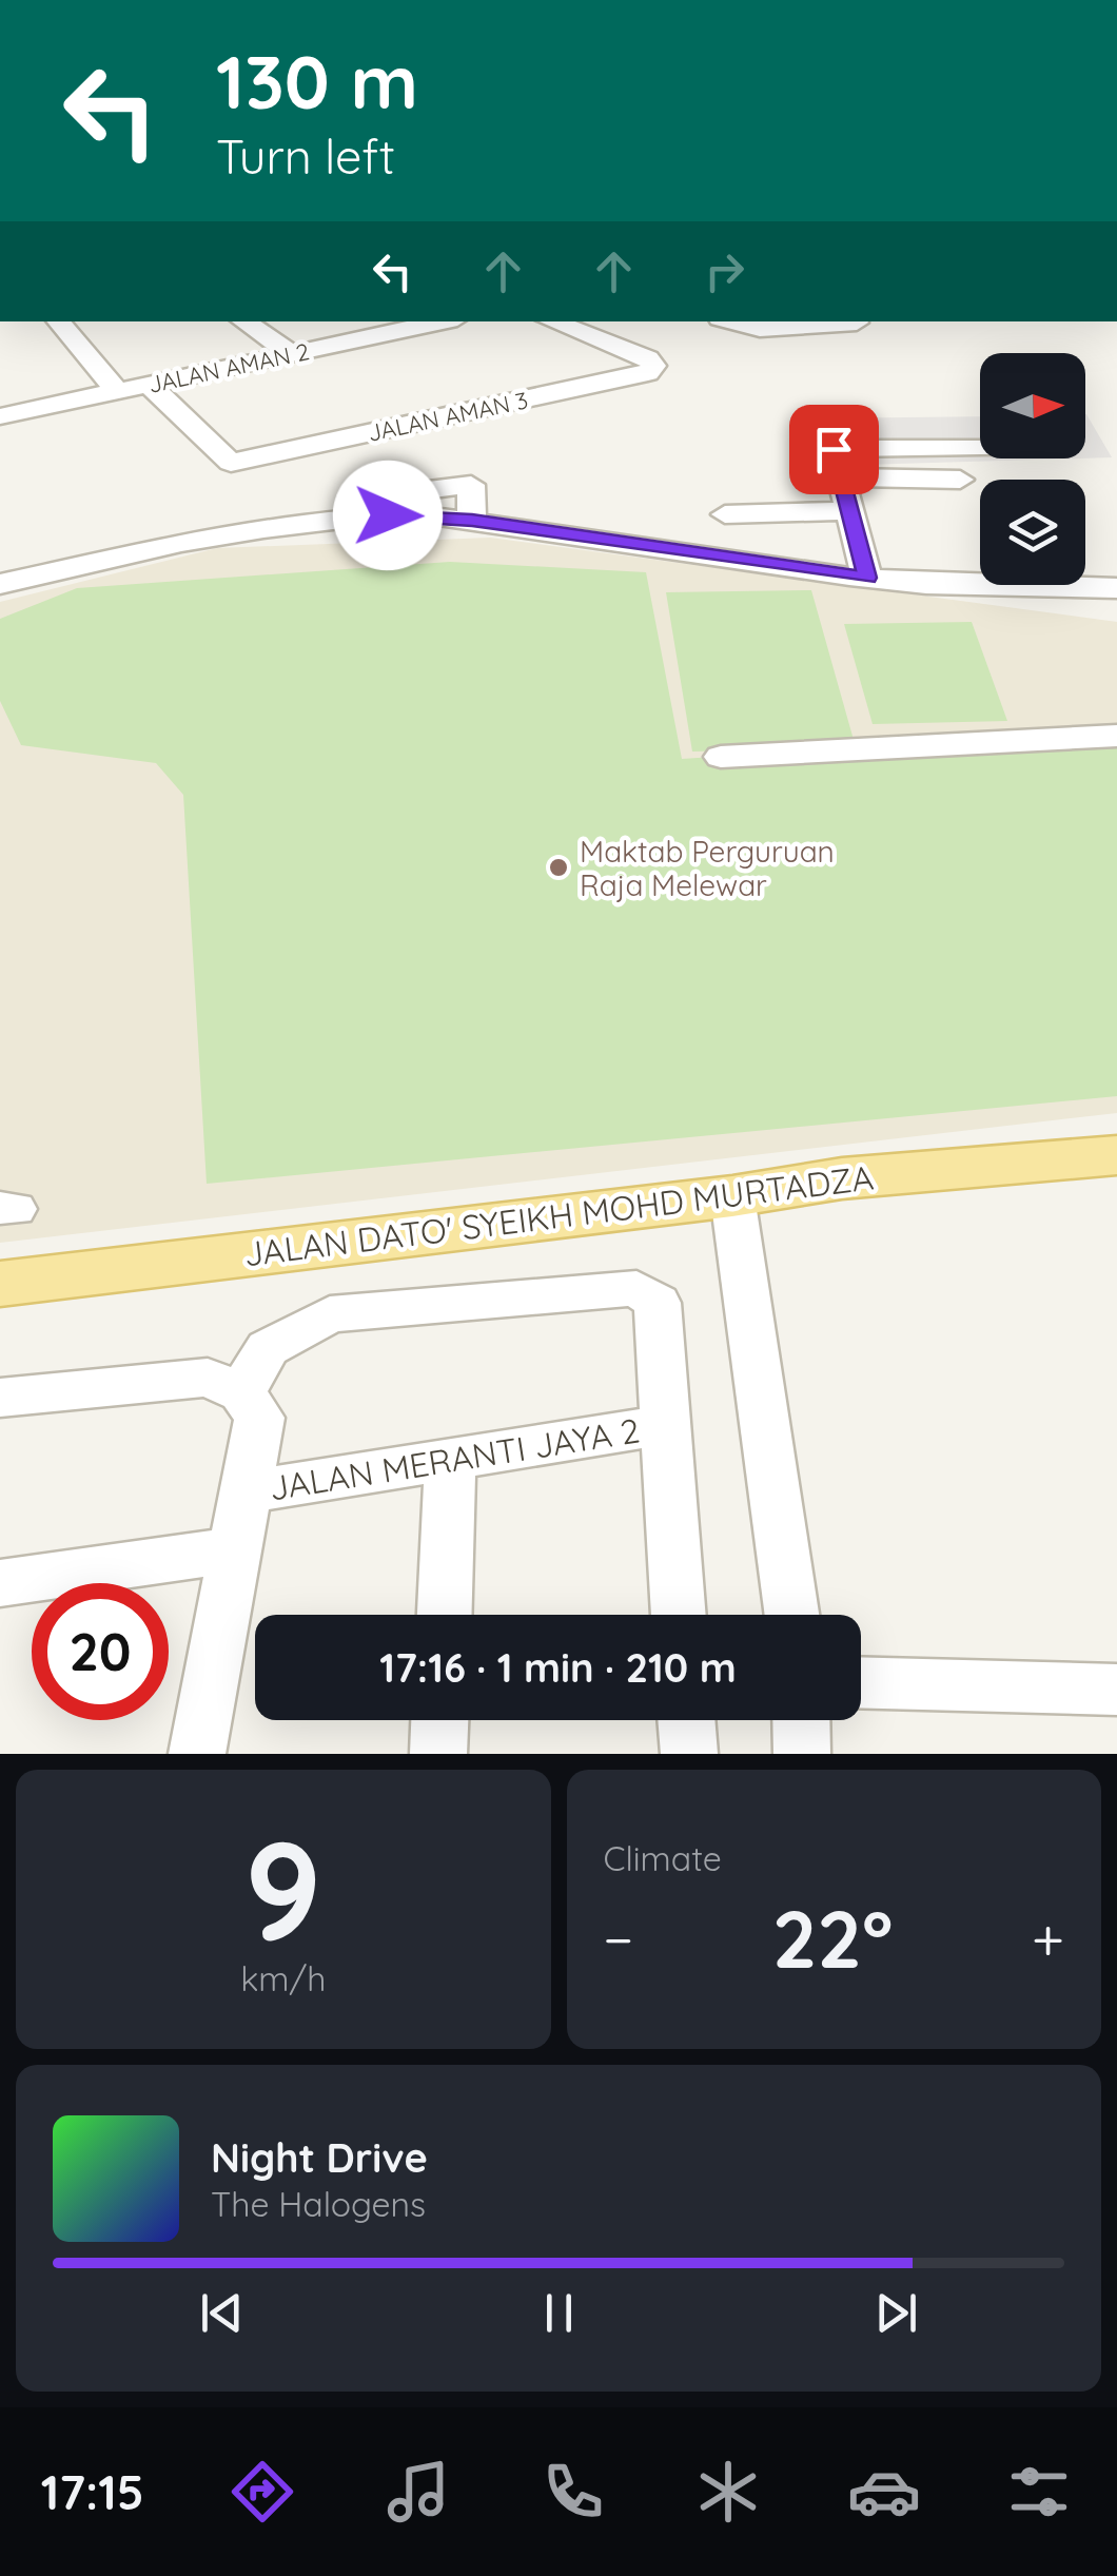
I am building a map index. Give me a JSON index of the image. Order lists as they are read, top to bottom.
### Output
{
  "streets": {
    "main road": ["JALAN DATO' SYEIKH MOHD MURTADZA"],
    "street": ["JALAN AMAN 2", "JALAN AMAN 3", "JALAN MERANTI JAYA 2"]
  },
  "crossings": [
    ["JALAN AMAN 2", "JALAN AMAN 3"]
  ],
  "places": ["Maktab Perguruan Raja Melewar"],
  "north": "right",
  "page": {
    "turn": ["130 m", "Turn left"],
    "limit": "20",
    "trip": "17:16 · 1 min · 210 m",
    "tile": [
      ["9", "km/h"],
      "Climate"
    ],
    "heat": ["−", "22°", "+"],
    "song": ["Night Drive", "The Halogens"],
    "tabs": "17:15"
  }
}
